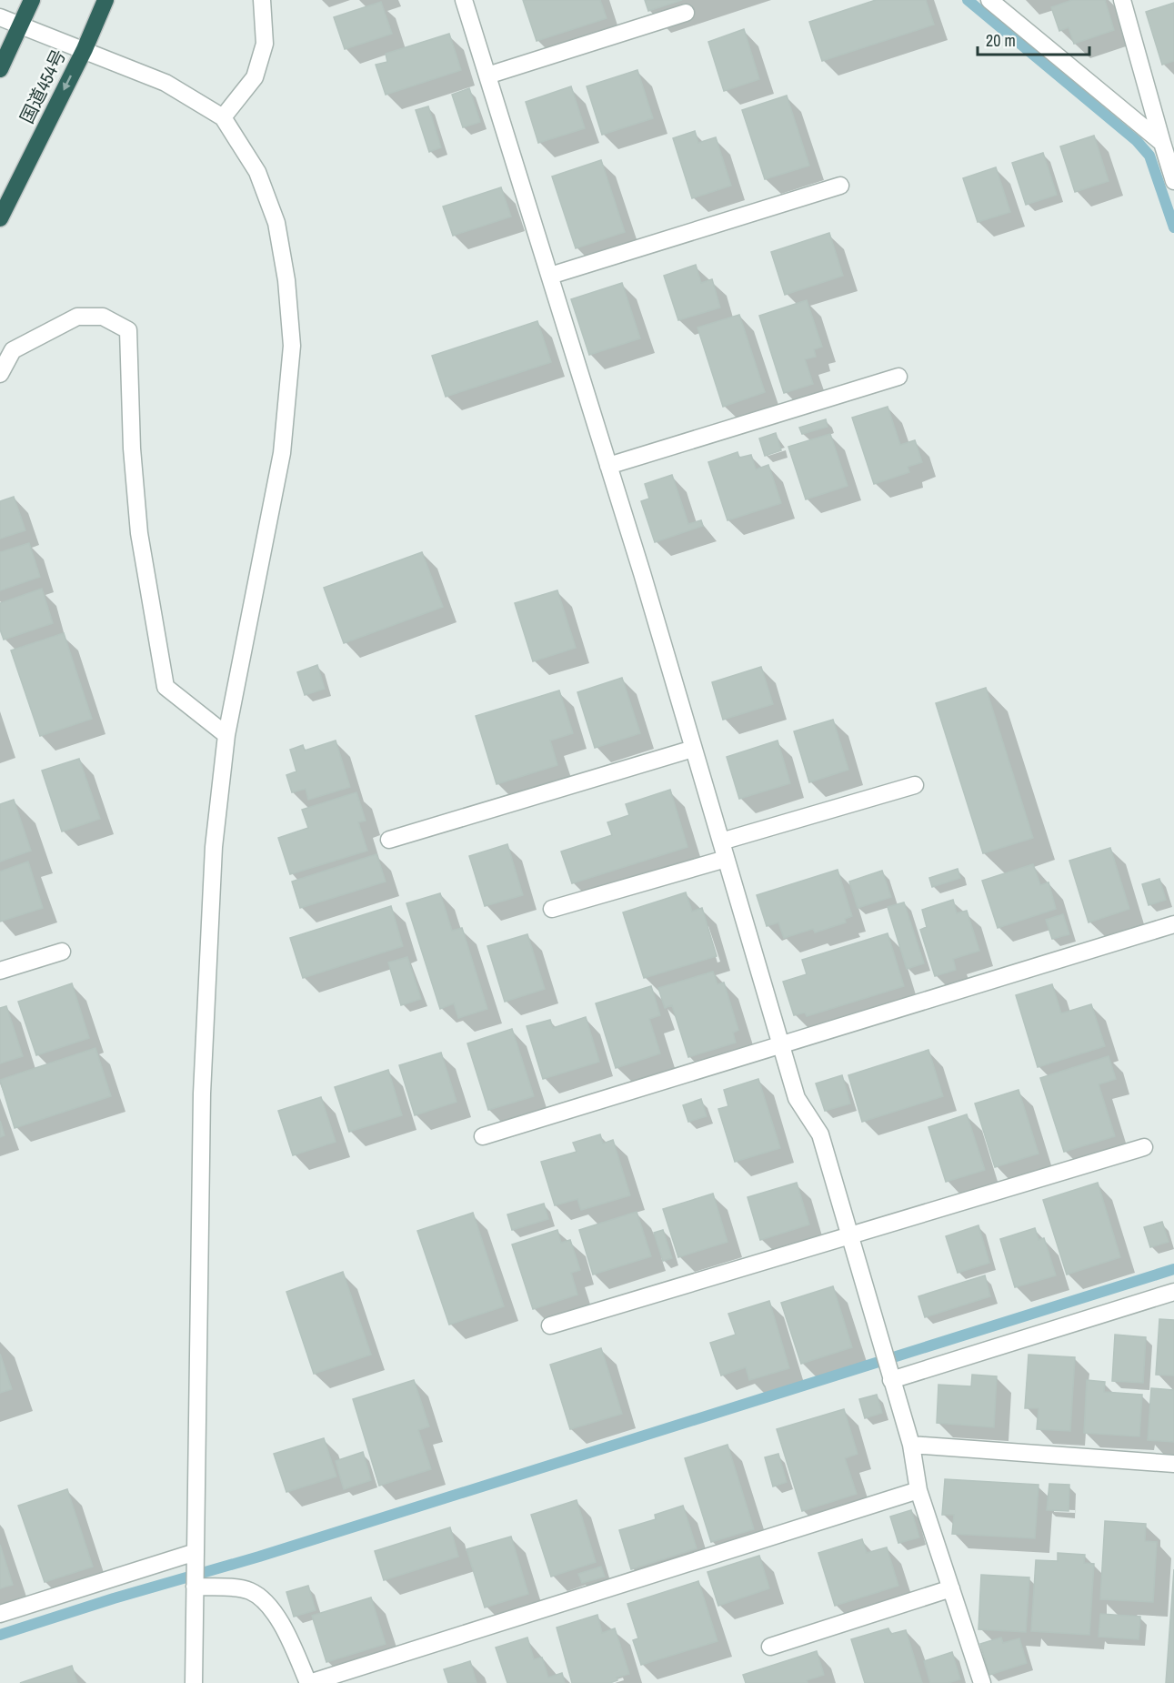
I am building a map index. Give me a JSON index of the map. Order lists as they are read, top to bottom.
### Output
{
  "streets": {
    "highway": ["国道454号"]
  },
  "one_way": ["国道454号"],
  "scale_bar": "20 m"
}
